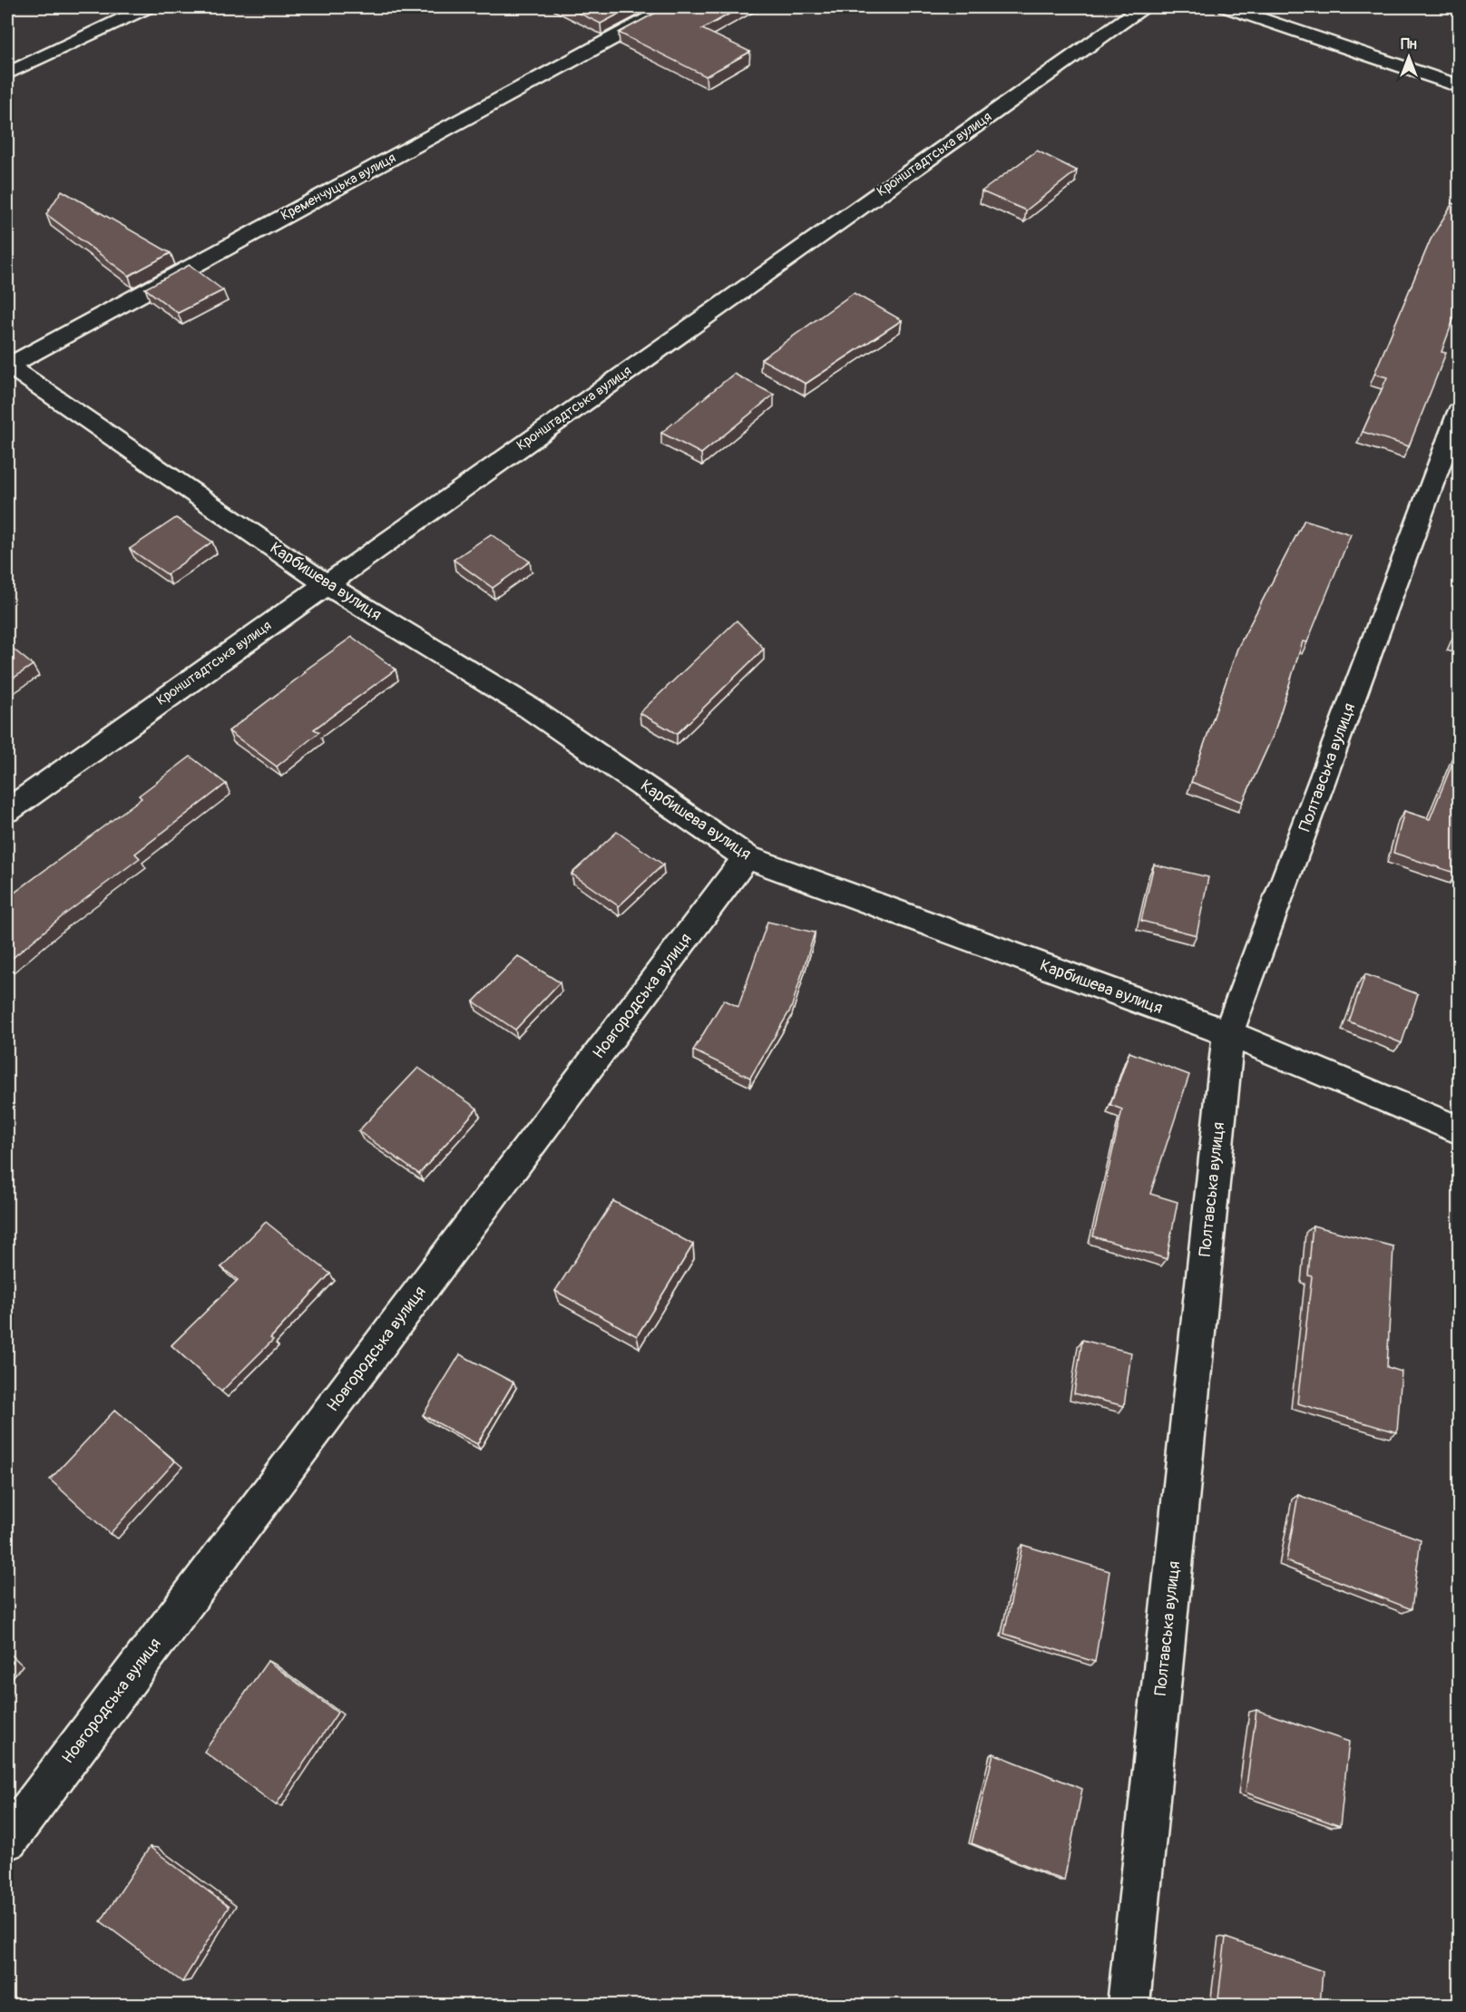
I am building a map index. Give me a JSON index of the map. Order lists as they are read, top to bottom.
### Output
{
  "streets": {
    "street": [
      "Кронштадтська вулиця",
      "Кременчуцька вулиця",
      "Карбишева вулиця",
      "Полтавська вулиця",
      "Новгородська вулиця"
    ]
  },
  "crossings": [
    ["Кронштадтська вулиця", "Карбишева вулиця"],
    ["Кременчуцька вулиця", "Карбишева вулиця"],
    ["Карбишева вулиця", "Полтавська вулиця"],
    ["Карбишева вулиця", "Новгородська вулиця"]
  ],
  "north": "top"
}
